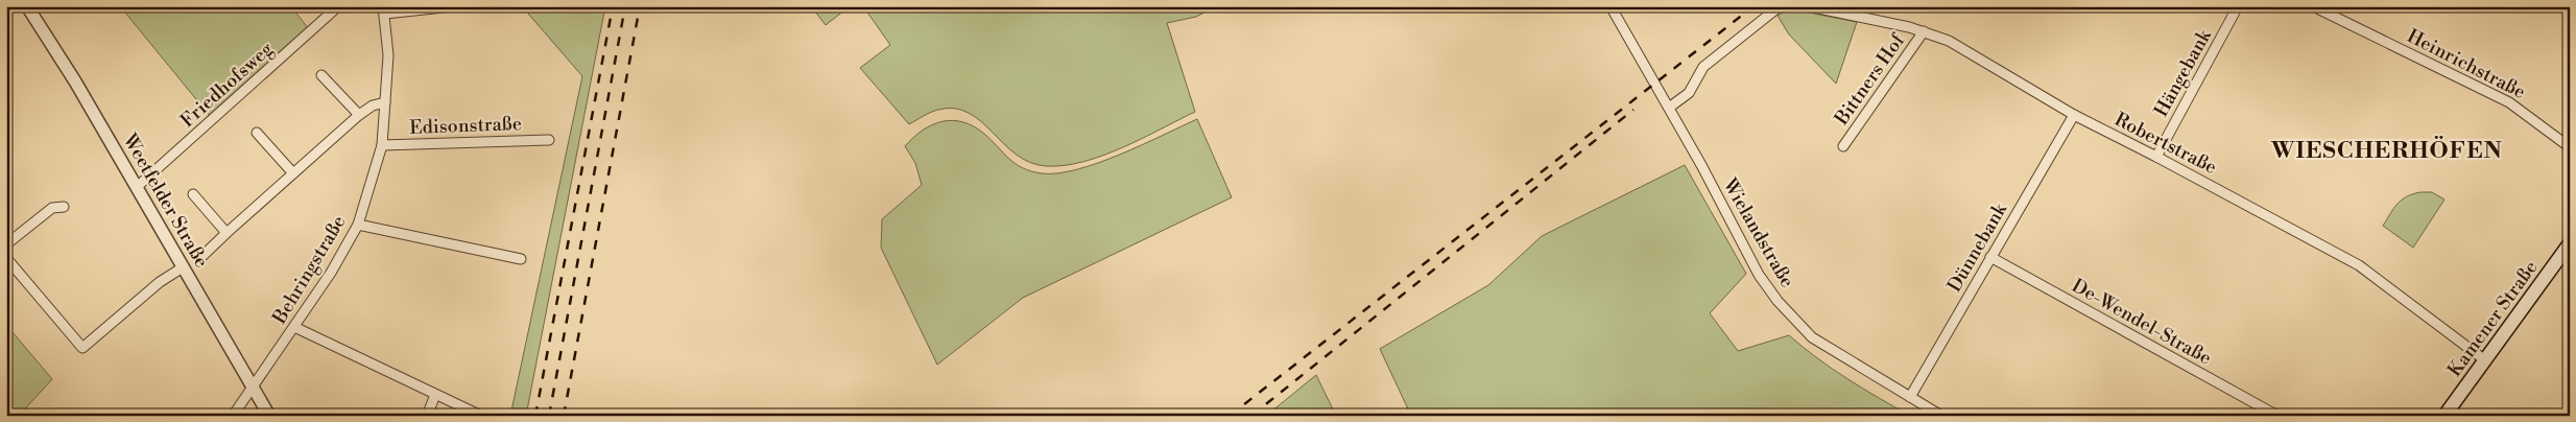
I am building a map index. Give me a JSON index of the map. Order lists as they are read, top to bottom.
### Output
{
  "streets": {
    "main road": ["Kamener Straße"],
    "street": [
      "Heinrichstraße",
      "Hängebank",
      "Bittners Hof",
      "Friedhofsweg",
      "Edisonstraße",
      "Robertstraße",
      "Weetfelder Straße",
      "Wielandstraße",
      "Dünnebank",
      "Behringstraße",
      "De-Wendel-Straße"
    ]
  },
  "crossings": [
    ["Hängebank", "Robertstraße"],
    ["Bittners Hof", "Robertstraße"],
    ["Friedhofsweg", "Weetfelder Straße"],
    ["Edisonstraße", "Behringstraße"],
    ["Robertstraße", "Dünnebank"],
    ["Robertstraße", "Kamener Straße"],
    ["Weetfelder Straße", "Behringstraße"],
    ["Wielandstraße", "Dünnebank"],
    ["Dünnebank", "De-Wendel-Straße"]
  ],
  "districts": ["WIESCHERHÖFEN"]
}
